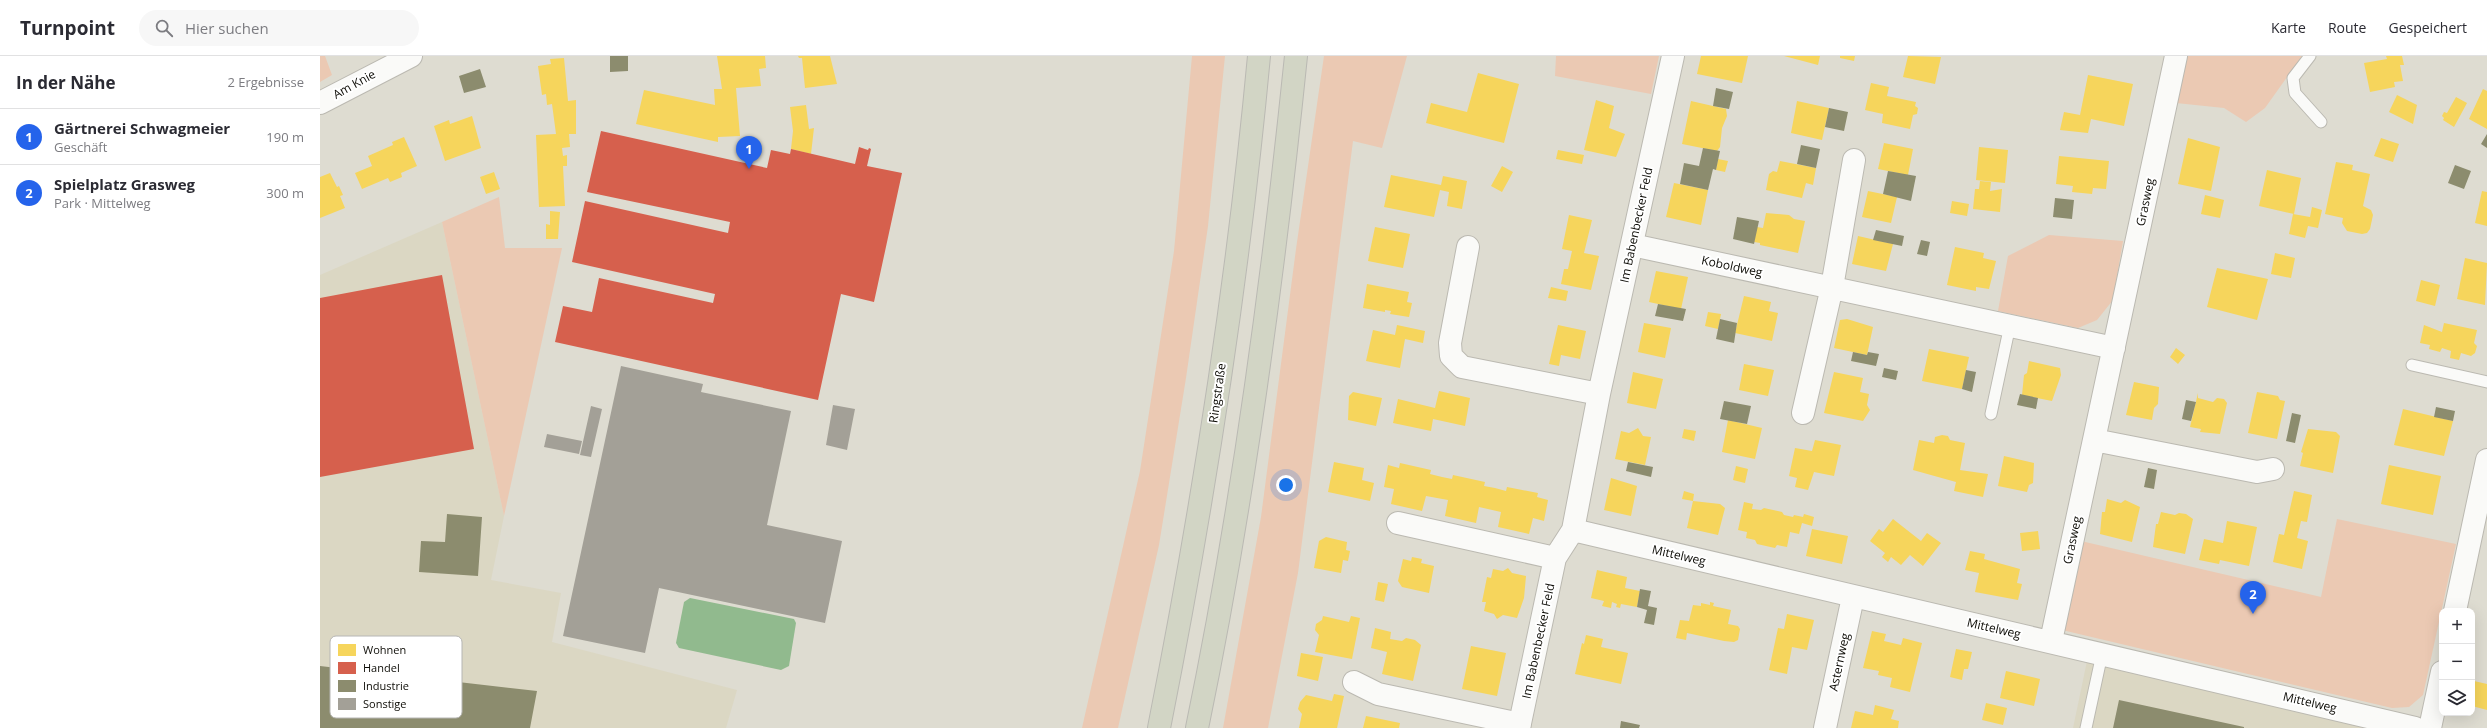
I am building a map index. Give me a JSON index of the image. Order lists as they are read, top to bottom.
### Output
{
  "streets": {
    "highway": ["Ringstraße"],
    "street": [
      "Am Knie",
      "Grasweg",
      "Im Babenbecker Feld",
      "Koboldweg",
      "Mittelweg",
      "Asternweg"
    ]
  },
  "crossings": [
    ["Grasweg", "Mittelweg"],
    ["Im Babenbecker Feld", "Koboldweg"],
    ["Im Babenbecker Feld", "Mittelweg"],
    ["Mittelweg", "Asternweg"]
  ],
  "legend": [
    "Wohnen",
    "Handel",
    "Industrie",
    "Sonstige"
  ],
  "page": {
    "header": "Turnpoint",
    "search": "Hier suchen",
    "nav": ["Karte", "Route", "Gespeichert"],
    "heading": ["In der Nähe", "2 Ergebnisse"],
    "list": [
      {
        "mark": "1",
        "name": "Gärtnerei Schwagmeier",
        "note": "Geschäft",
        "value": "190 m"
      },
      {
        "mark": "2",
        "name": "Spielplatz Grasweg",
        "note": "Park · Mittelweg",
        "value": "300 m"
      }
    ],
    "pins": ["1", "2"],
    "map_buttons": ["+", "−"]
  }
}
